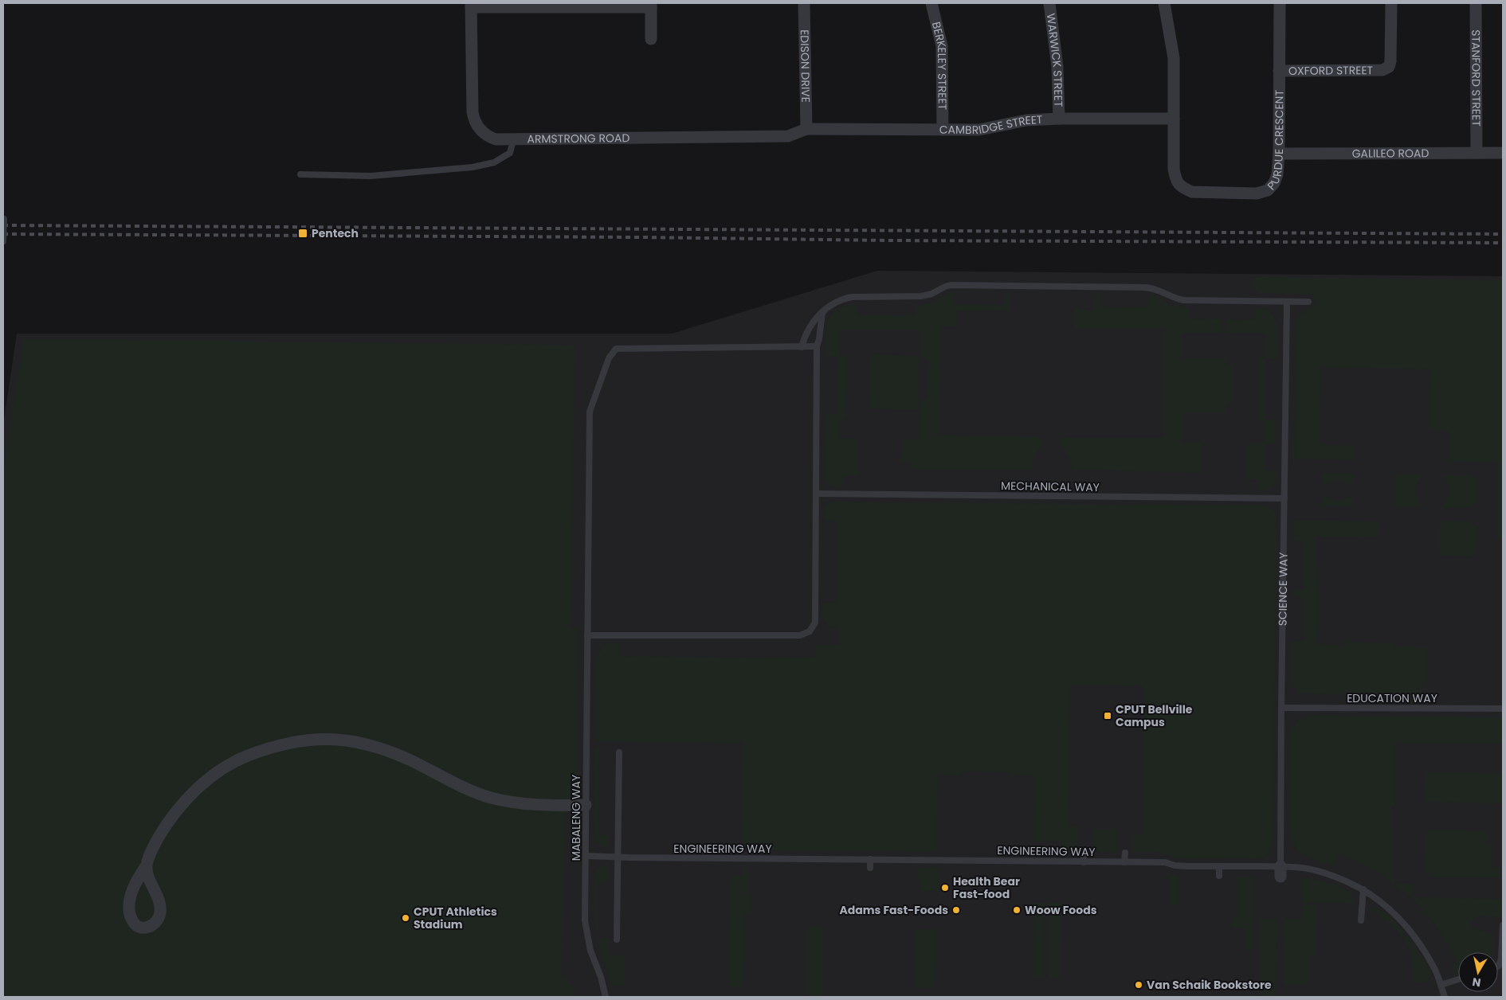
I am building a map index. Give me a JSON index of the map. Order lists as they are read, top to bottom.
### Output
{
  "streets": {
    "street": [
      "WARWICK STREET",
      "EDISON DRIVE",
      "BERKELEY STREET",
      "OXFORD STREET",
      "STANFORD STREET",
      "CAMBRIDGE STREET",
      "PURDUE CRESCENT",
      "ARMSTRONG ROAD",
      "GALILEO ROAD"
    ],
    "lane": [
      "MECHANICAL WAY",
      "SCIENCE WAY",
      "EDUCATION WAY",
      "MABALENG WAY",
      "ENGINEERING WAY"
    ]
  },
  "crossings": [
    ["WARWICK STREET", "CAMBRIDGE STREET"],
    ["EDISON DRIVE", "CAMBRIDGE STREET"],
    ["EDISON DRIVE", "ARMSTRONG ROAD"],
    ["BERKELEY STREET", "CAMBRIDGE STREET"],
    ["OXFORD STREET", "PURDUE CRESCENT"],
    ["STANFORD STREET", "GALILEO ROAD"],
    ["CAMBRIDGE STREET", "PURDUE CRESCENT"],
    ["CAMBRIDGE STREET", "ARMSTRONG ROAD"],
    ["PURDUE CRESCENT", "GALILEO ROAD"],
    ["MECHANICAL WAY", "SCIENCE WAY"],
    ["SCIENCE WAY", "EDUCATION WAY"],
    ["SCIENCE WAY", "ENGINEERING WAY"],
    ["MABALENG WAY", "ENGINEERING WAY"]
  ],
  "places": {
    "transit": ["Pentech", "CPUT Bellville Campus"],
    "other": [
      "Health Bear Fast-food",
      "Adams Fast-Foods",
      "Woow Foods",
      "CPUT Athletics Stadium",
      "Van Schaik Bookstore"
    ]
  },
  "north": "bottom"
}
